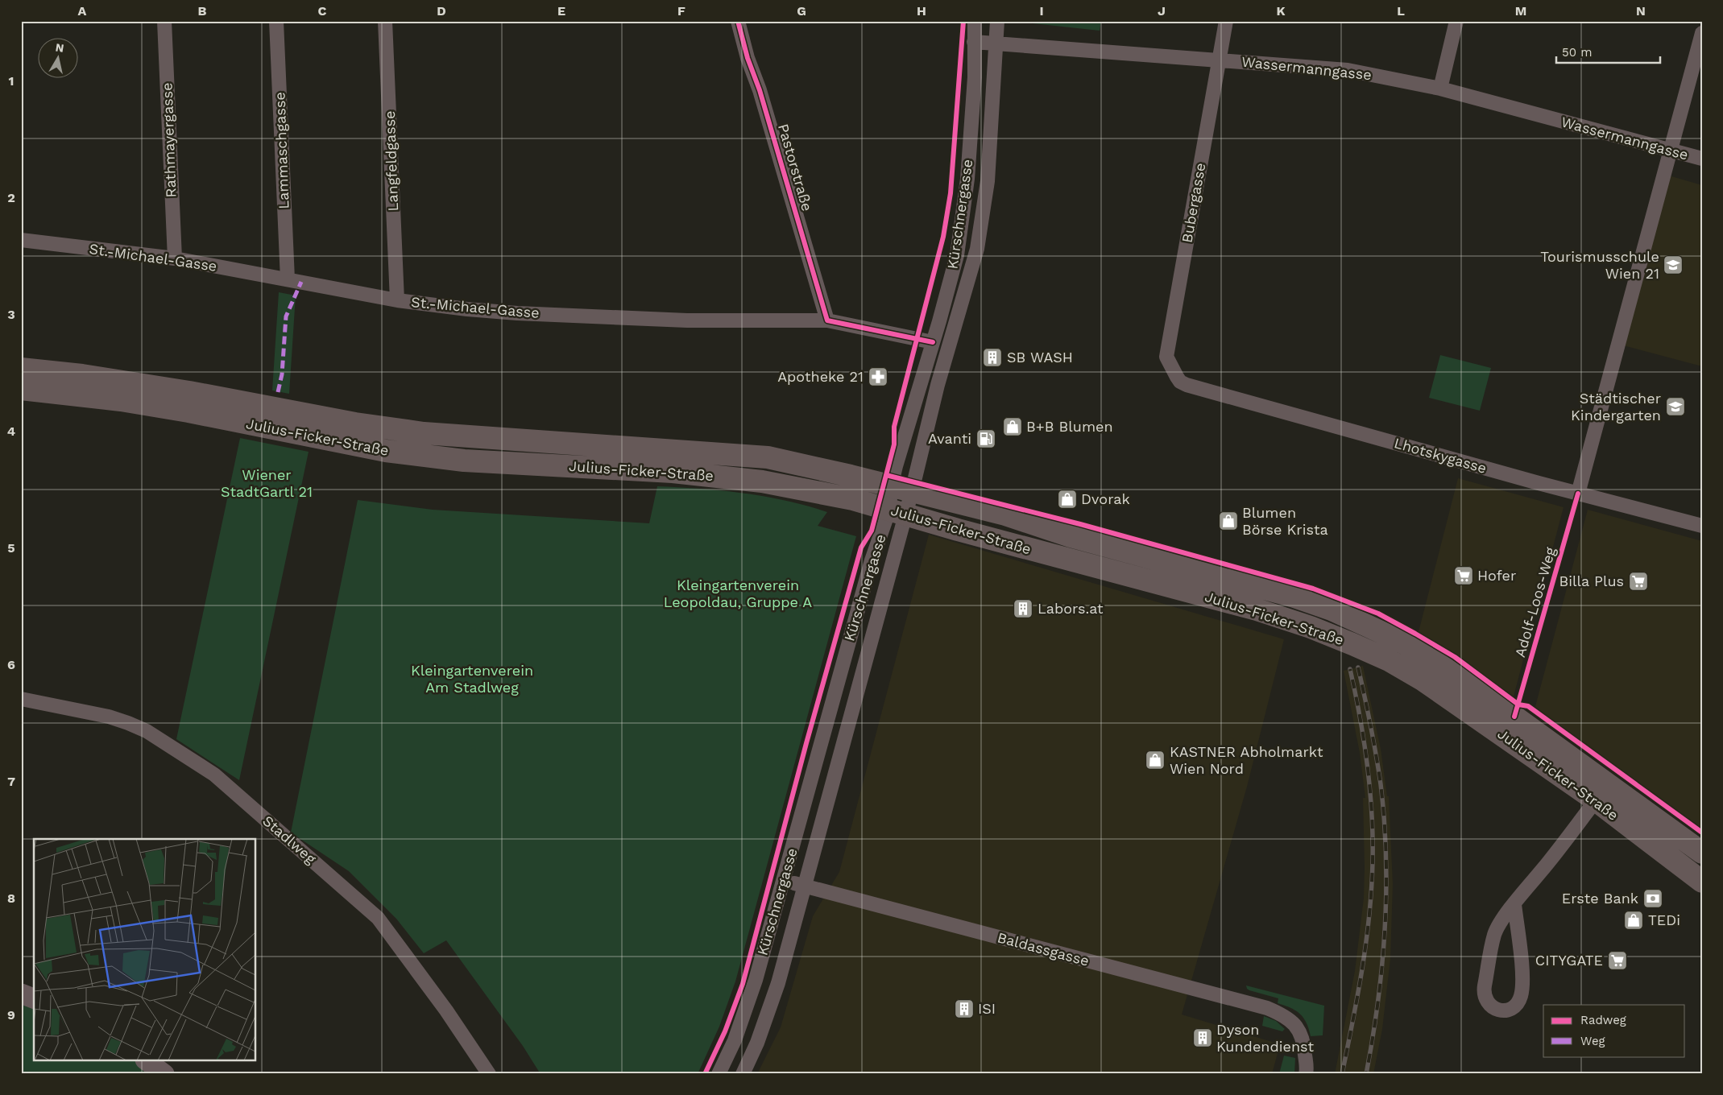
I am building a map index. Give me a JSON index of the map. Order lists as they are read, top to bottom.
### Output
{
  "streets": {
    "main road": ["Julius-Ficker-Straße"],
    "street": [
      "Wassermanngasse",
      "Rathmayergasse",
      "Lammaschgasse",
      "Langfeldgasse",
      "Pastorstraße",
      "Bubergasse",
      "Kürschnergasse",
      "St.-Michael-Gasse",
      "Lhotskygasse",
      "Stadlweg",
      "Baldassgasse"
    ],
    "cycle path": ["Adolf-Loos-Weg"]
  },
  "crossings": [
    ["Wassermanngasse", "Bubergasse"],
    ["Wassermanngasse", "Kürschnergasse"],
    ["Rathmayergasse", "St.-Michael-Gasse"],
    ["Lammaschgasse", "St.-Michael-Gasse"],
    ["Langfeldgasse", "St.-Michael-Gasse"],
    ["Pastorstraße", "St.-Michael-Gasse"],
    ["Bubergasse", "Lhotskygasse"],
    ["Kürschnergasse", "St.-Michael-Gasse"],
    ["Kürschnergasse", "Julius-Ficker-Straße"],
    ["Kürschnergasse", "Baldassgasse"]
  ],
  "parks": ["Wiener StadtGartl 21", "Kleingartenverein Leopoldau, Gruppe A", "Kleingartenverein Am Stadlweg"],
  "places": {
    "school or university": ["Tourismusschule Wien 21", "Städtischer Kindergarten"],
    "building": [
      "SB WASH",
      "Labors.at",
      "ISI",
      "Dyson Kundendienst"
    ],
    "pharmacy": ["Apotheke 21"],
    "shop": [
      "B+B Blumen",
      "Dvorak",
      "Blumen Börse Krista",
      "KASTNER Abholmarkt Wien Nord",
      "TEDi"
    ],
    "fuel station": ["Avanti"],
    "supermarket": ["Hofer", "Billa Plus", "CITYGATE"],
    "bank": ["Erste Bank"]
  },
  "legend": ["Radweg", "Weg"],
  "scale_bar": "50 m",
  "north": "top",
  "grid": {
    "columns": [
      "A",
      "B",
      "C",
      "D",
      "E",
      "F",
      "G",
      "H",
      "I",
      "J",
      "K",
      "L",
      "M",
      "N"
    ],
    "rows": [
      "1",
      "2",
      "3",
      "4",
      "5",
      "6",
      "7",
      "8",
      "9"
    ]
  }
}
